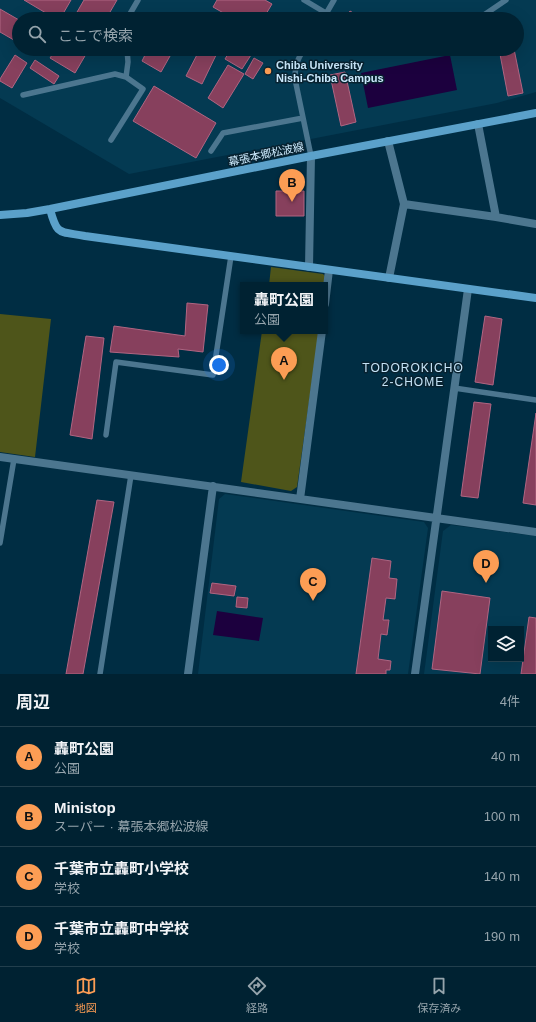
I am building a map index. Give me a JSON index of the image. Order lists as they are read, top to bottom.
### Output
{
  "streets": {
    "street": ["幕張本郷松波線"]
  },
  "districts": ["TODOROKICHO 2-CHOME"],
  "places": ["Chiba University Nishi-Chiba Campus"],
  "page": {
    "search": "ここで検索",
    "pins": [
      "B",
      "A",
      "D",
      "C"
    ],
    "popup": ["轟町公園", "公園"],
    "heading": ["周辺", "4件"],
    "list": [
      {
        "mark": "A",
        "name": "轟町公園",
        "note": "公園",
        "value": "40 m"
      },
      {
        "mark": "B",
        "name": "Ministop",
        "note": "スーパー · 幕張本郷松波線",
        "value": "100 m"
      },
      {
        "mark": "C",
        "name": "千葉市立轟町小学校",
        "note": "学校",
        "value": "140 m"
      },
      {
        "mark": "D",
        "name": "千葉市立轟町中学校",
        "note": "学校",
        "value": "190 m"
      }
    ],
    "nav": ["地図", "経路", "保存済み"]
  }
}
